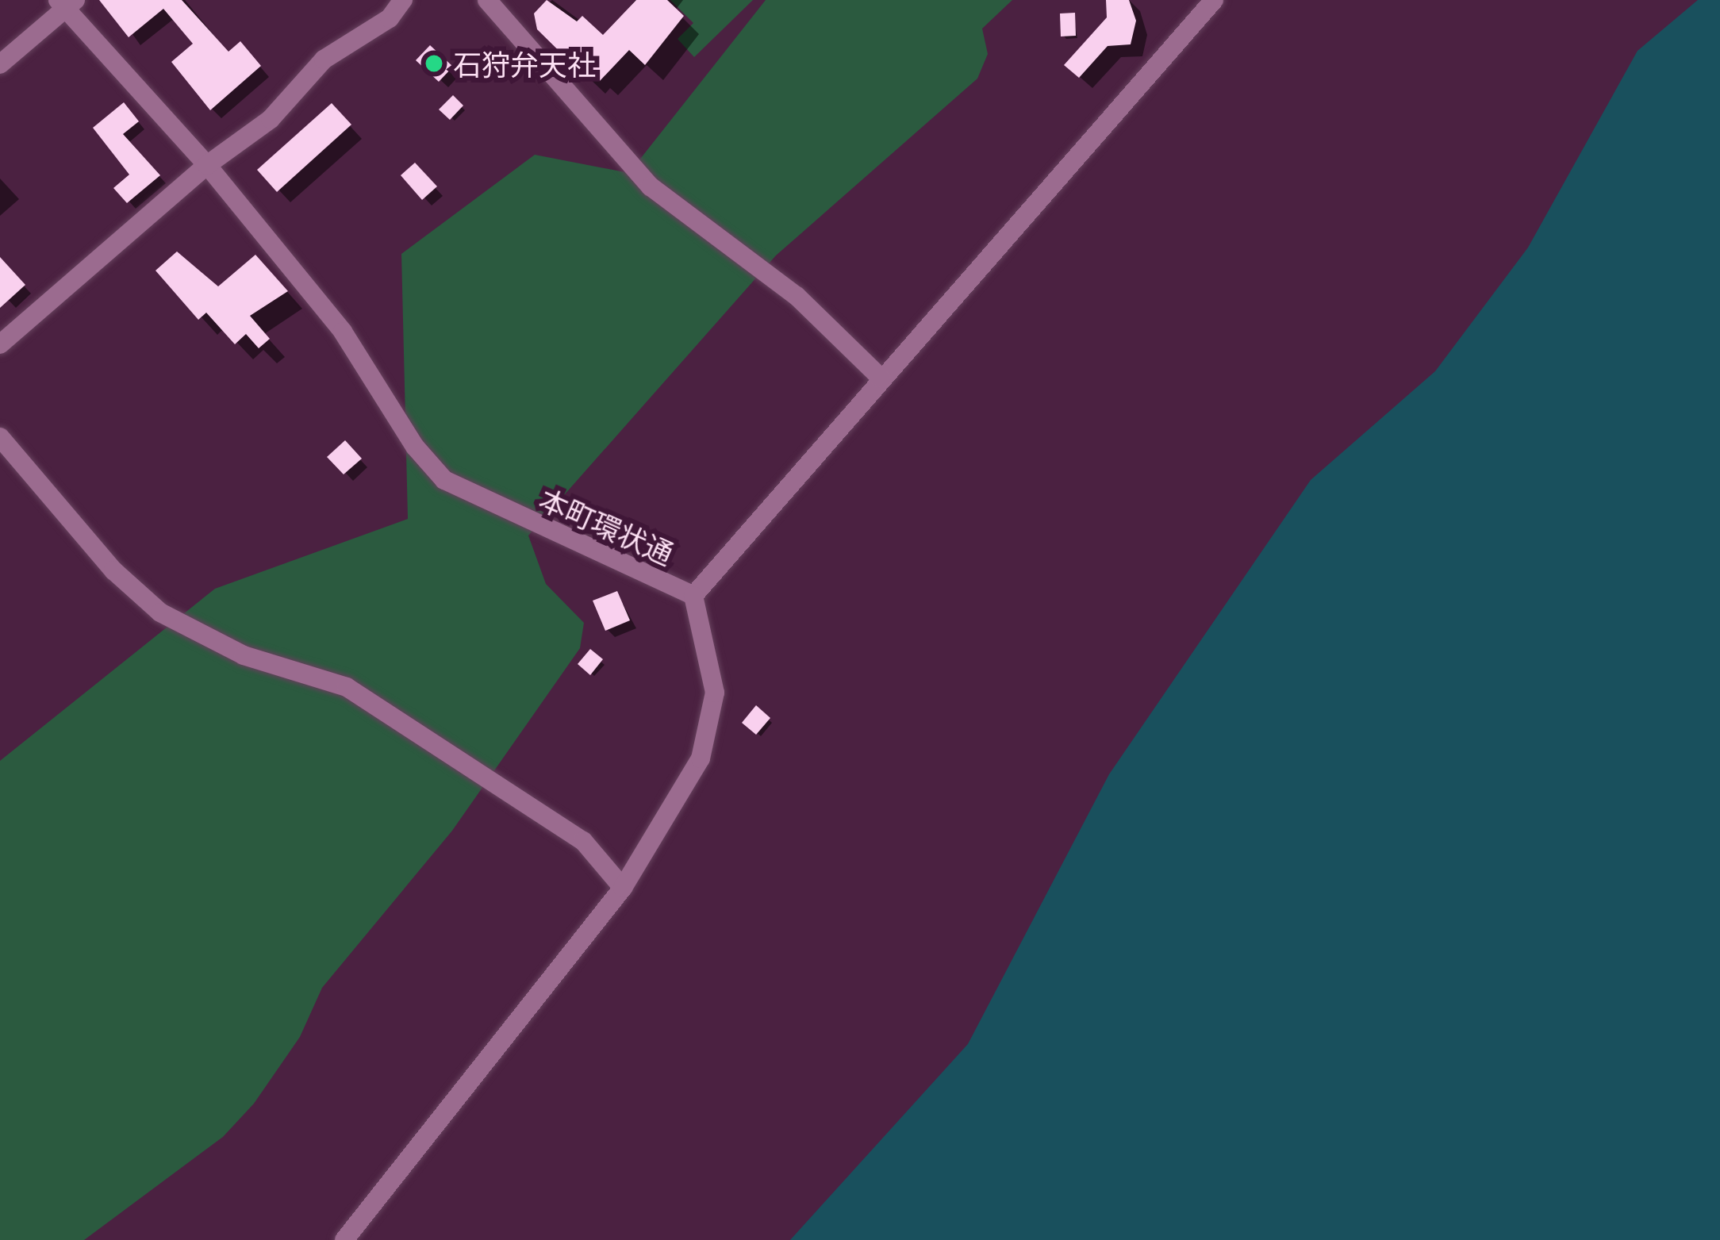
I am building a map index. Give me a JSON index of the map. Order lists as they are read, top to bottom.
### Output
{
  "streets": {
    "street": ["本町環状通"]
  },
  "places": ["石狩弁天社"]
}
